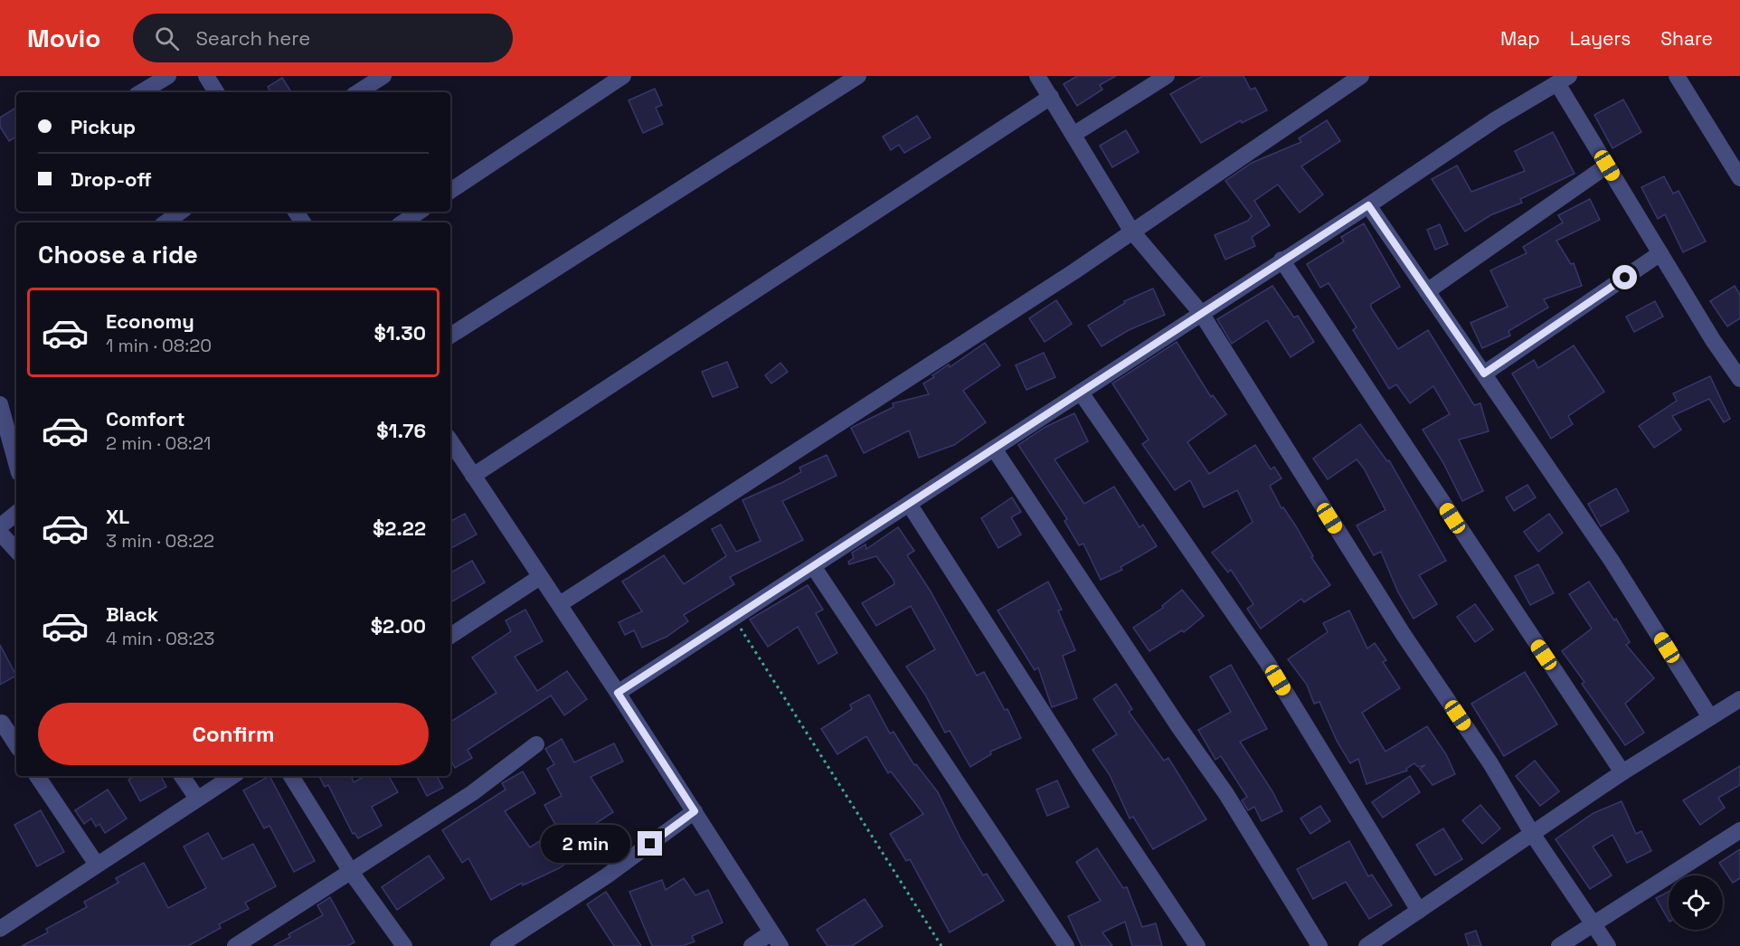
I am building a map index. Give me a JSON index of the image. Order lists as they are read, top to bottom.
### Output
{
  "page": {
    "header": "Movio",
    "search": "Search here",
    "nav": ["Map", "Layers", "Share"],
    "banner": ["Pickup", "Drop-off"],
    "heading": "Choose a ride",
    "list": [
      {
        "name": "Economy",
        "note": "1 min · 08:20",
        "value": "$1.30"
      },
      {
        "name": "Comfort",
        "note": "2 min · 08:21",
        "value": "$1.76"
      },
      {
        "name": "XL",
        "note": "3 min · 08:22",
        "value": "$2.22"
      },
      {
        "name": "Black",
        "note": "4 min · 08:23",
        "value": "$2.00"
      }
    ],
    "buttons": "Confirm",
    "bubble": "2 min"
  }
}
